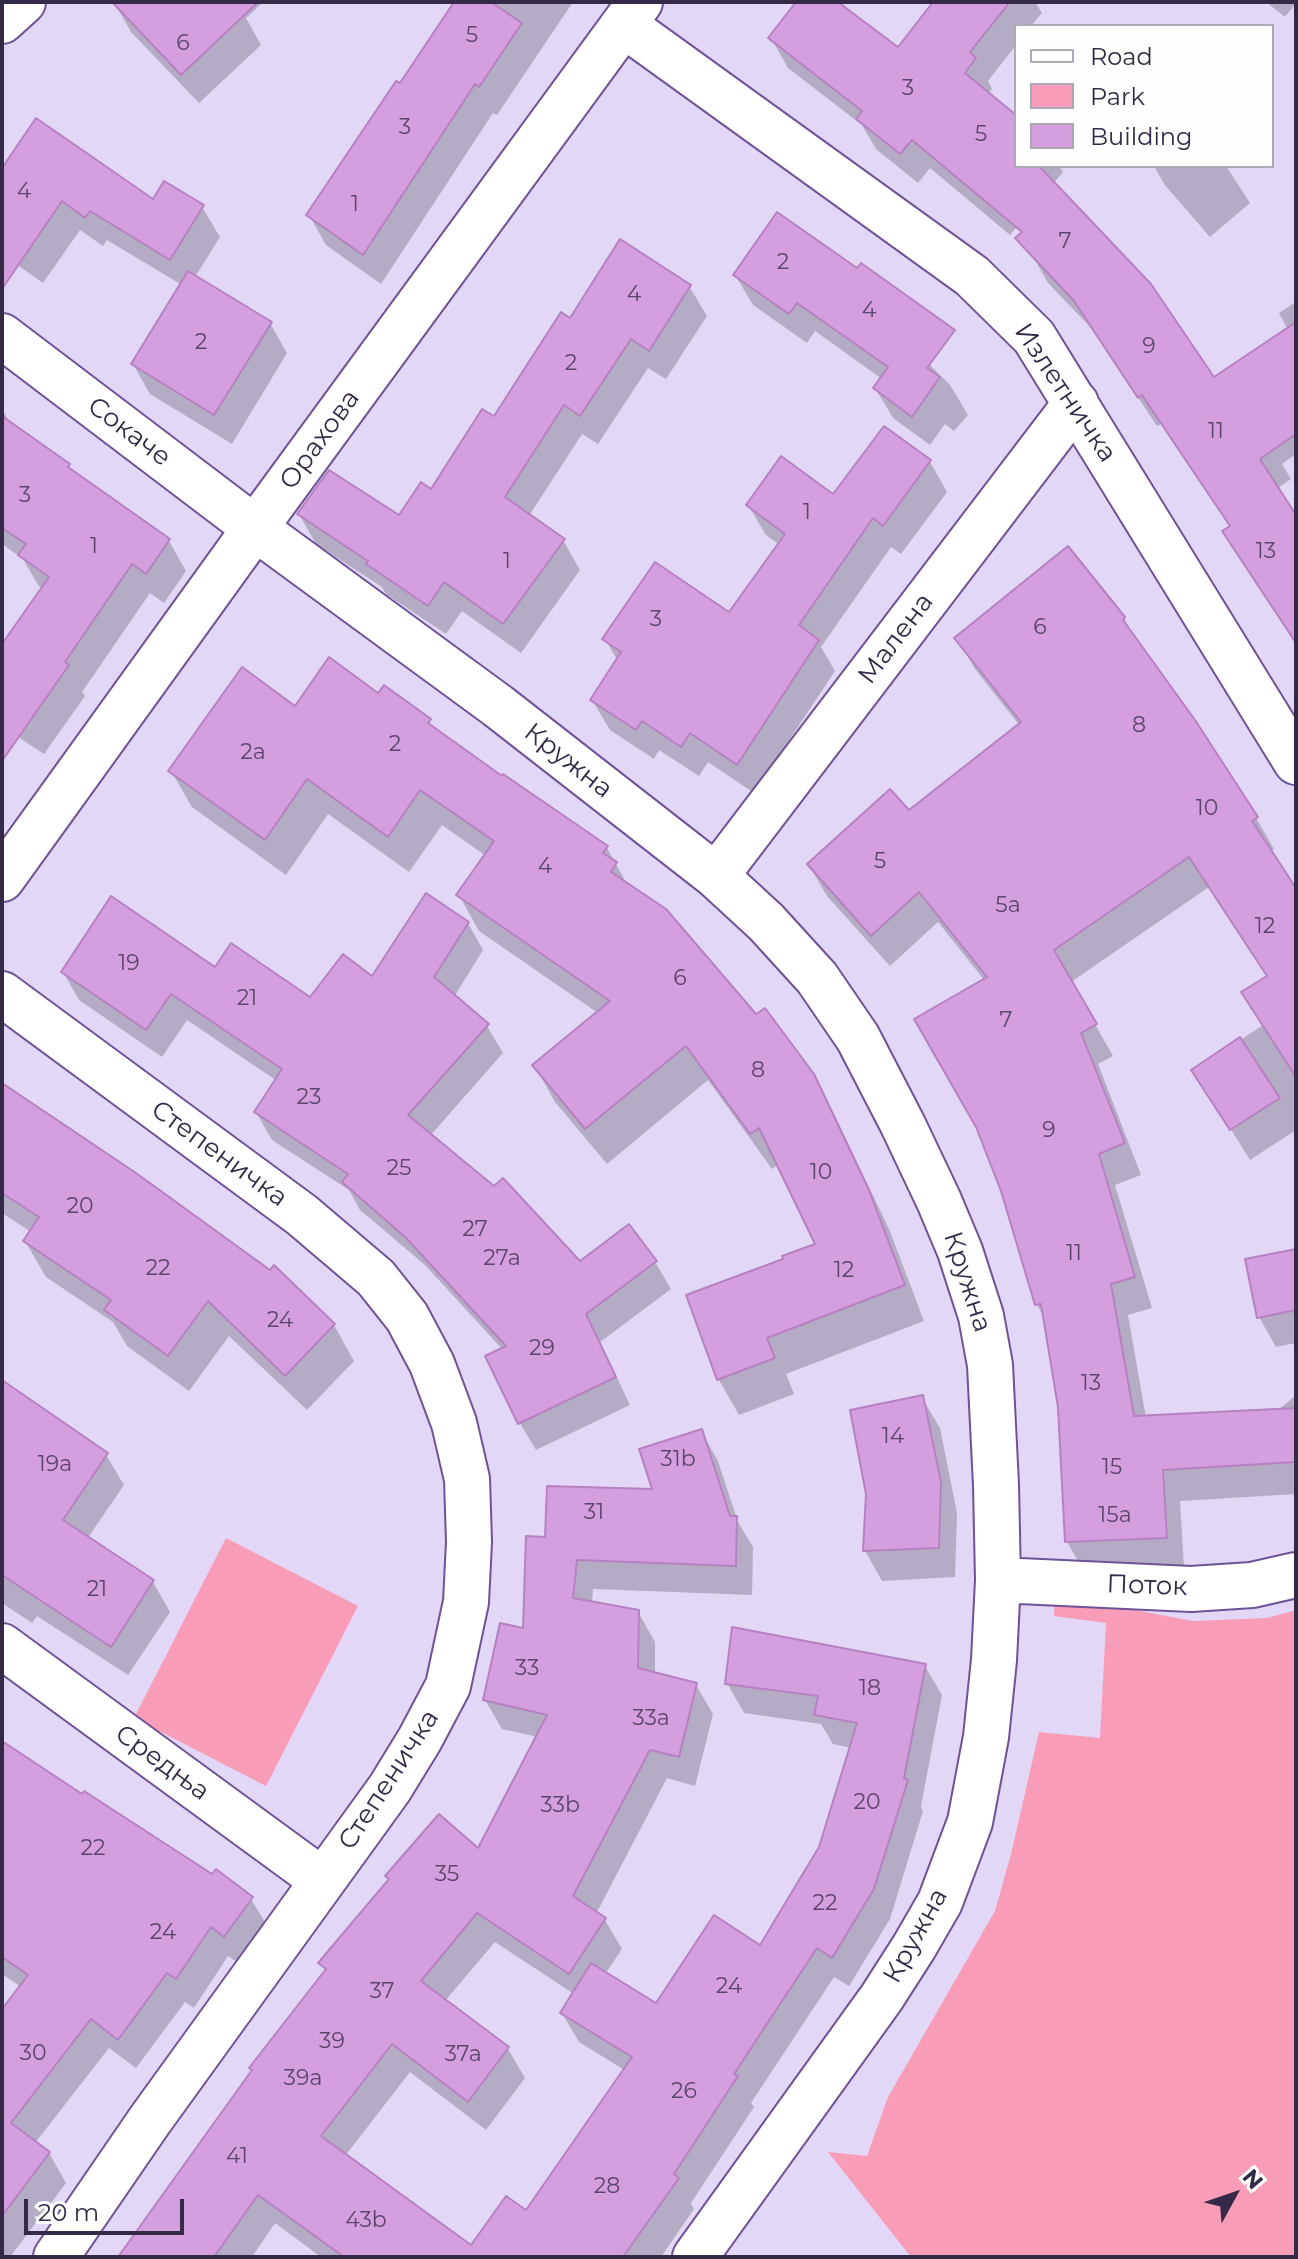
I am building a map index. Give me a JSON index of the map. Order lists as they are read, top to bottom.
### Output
{
  "streets": {
    "street": [
      "Излетничка",
      "Сокаче",
      "Орахова",
      "Малена",
      "Кружна",
      "Степеничка",
      "Поток",
      "Средња"
    ]
  },
  "crossings": [
    ["Излетничка", "Орахова"],
    ["Излетничка", "Малена"],
    ["Сокаче", "Орахова"],
    ["Сокаче", "Кружна"],
    ["Орахова", "Кружна"],
    ["Малена", "Кружна"],
    ["Кружна", "Поток"],
    ["Степеничка", "Средња"]
  ],
  "house_numbers": [
    "5",
    "6",
    "3",
    "3",
    "5",
    "4",
    "1",
    "7",
    "2",
    "4",
    "4",
    "2",
    "9",
    "2",
    "11",
    "3",
    "1",
    "1",
    "13",
    "1",
    "3",
    "6",
    "8",
    "2",
    "2a",
    "10",
    "5",
    "4",
    "5a",
    "12",
    "19",
    "6",
    "21",
    "7",
    "8",
    "23",
    "9",
    "25",
    "10",
    "20",
    "27",
    "11",
    "27a",
    "22",
    "12",
    "24",
    "29",
    "13",
    "14",
    "31b",
    "19a",
    "15",
    "31",
    "15a",
    "21",
    "33",
    "18",
    "33a",
    "20",
    "33b",
    "22",
    "35",
    "22",
    "24",
    "24",
    "37",
    "39",
    "30",
    "37a",
    "39a",
    "26",
    "41",
    "28",
    "43b"
  ],
  "legend": ["Road", "Park", "Building"],
  "scale_bar": "20 m",
  "north": "top right"
}
